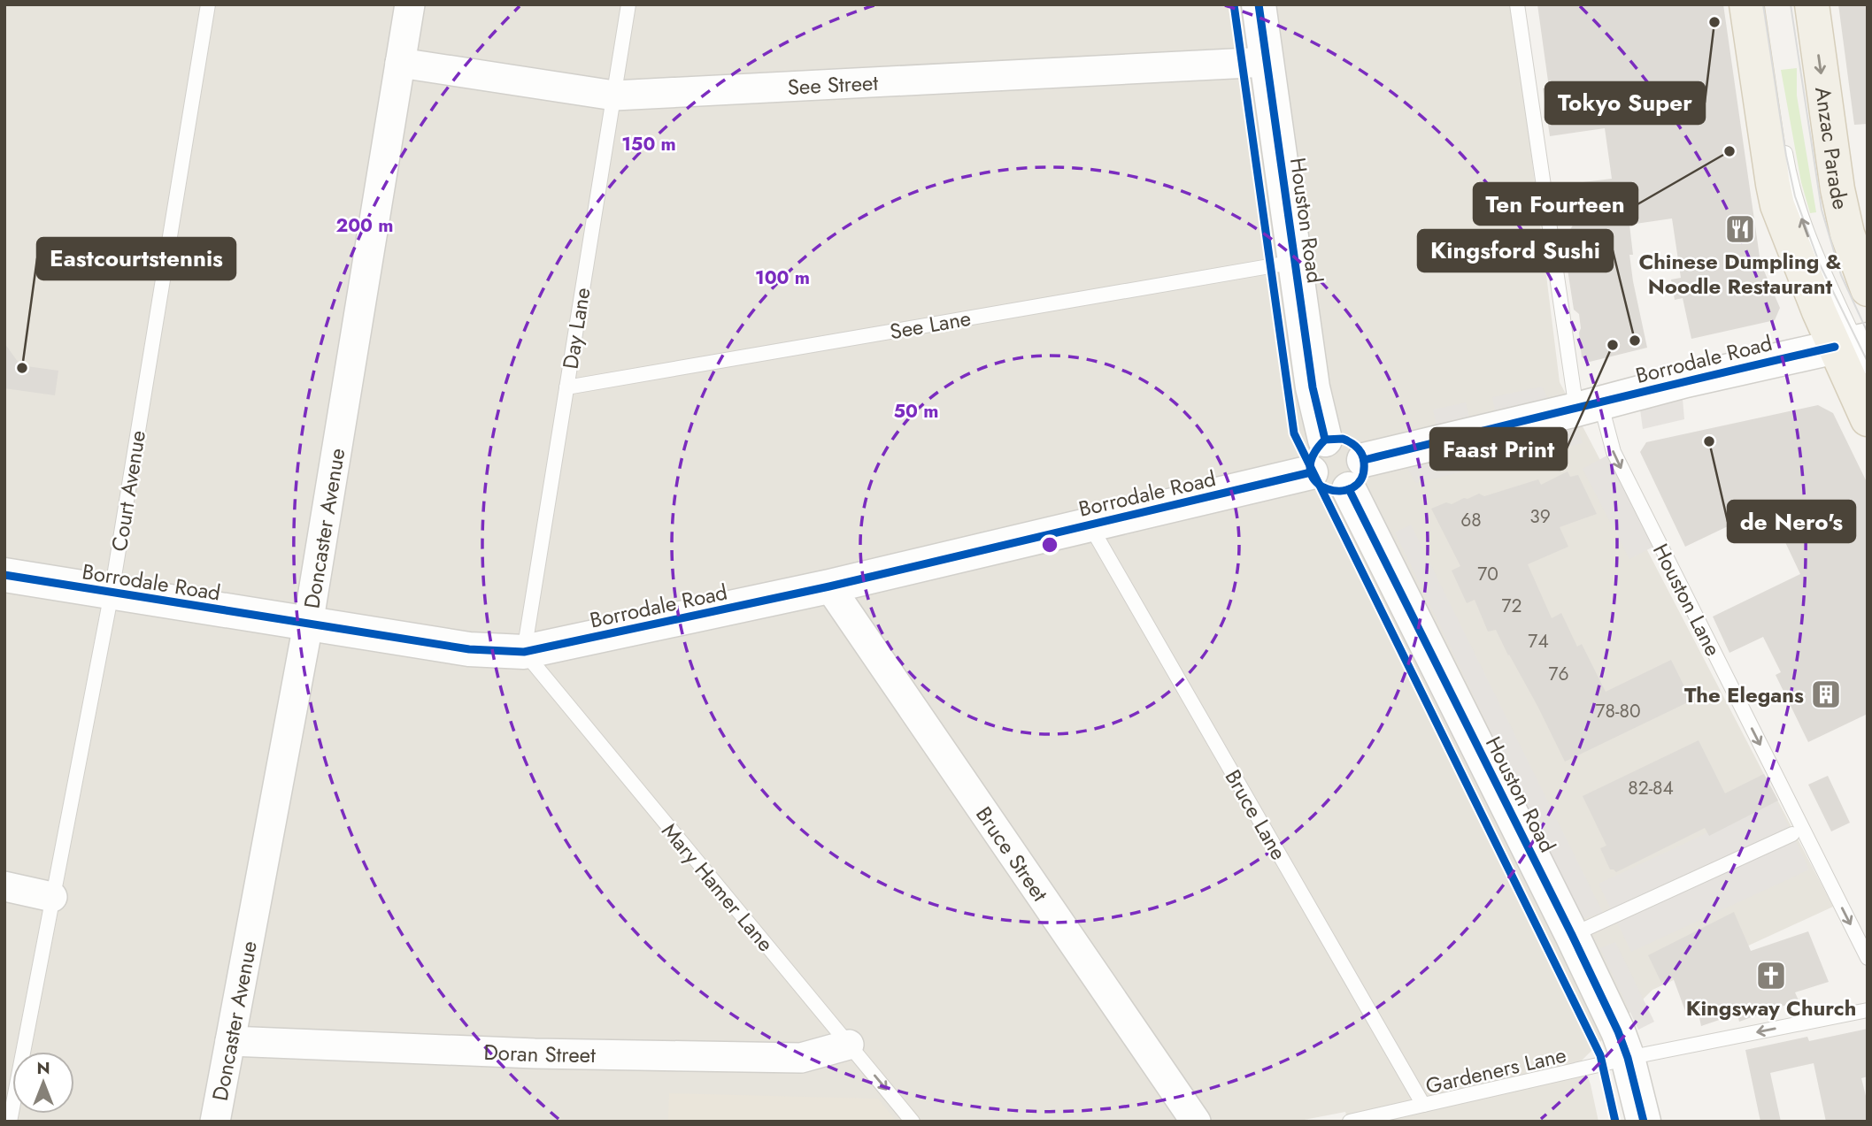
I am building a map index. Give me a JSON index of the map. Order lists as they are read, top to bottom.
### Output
{
  "streets": {
    "main road": ["Anzac Parade"],
    "street": [
      "See Street",
      "Houston Road",
      "Borrodale Road",
      "Doncaster Avenue",
      "Bruce Street",
      "Doran Street"
    ],
    "lane": [
      "See Lane",
      "Day Lane",
      "Court Avenue",
      "Houston Lane",
      "Bruce Lane",
      "Mary Hamer Lane",
      "Gardeners Lane"
    ]
  },
  "crossings": [
    ["See Street", "Houston Road"],
    ["See Street", "Day Lane"],
    ["See Street", "Doncaster Avenue"],
    ["Houston Road", "See Lane"],
    ["Houston Road", "Borrodale Road"],
    ["Houston Road", "Gardeners Lane"],
    ["See Lane", "Day Lane"],
    ["Day Lane", "Borrodale Road"],
    ["Day Lane", "Mary Hamer Lane"],
    ["Borrodale Road", "Court Avenue"],
    ["Borrodale Road", "Doncaster Avenue"],
    ["Borrodale Road", "Houston Lane"],
    ["Borrodale Road", "Bruce Lane"],
    ["Borrodale Road", "Bruce Street"],
    ["Borrodale Road", "Mary Hamer Lane"],
    ["Doncaster Avenue", "Doran Street"],
    ["Bruce Lane", "Gardeners Lane"],
    ["Mary Hamer Lane", "Doran Street"]
  ],
  "one_way": ["Houston Lane", "Gardeners Lane"],
  "places": {
    "other": [
      "Tokyo Super",
      "Ten Fourteen",
      "Kingsford Sushi",
      "Faast Print",
      "Eastcourtstennis",
      "de Nero's"
    ],
    "restaurant": ["Chinese Dumpling & Noodle Restaurant"],
    "building": ["The Elegans"],
    "church": ["Kingsway Church"]
  },
  "house_numbers": [
    "39",
    "68",
    "70",
    "72",
    "74",
    "76",
    "78-80",
    "82-84"
  ],
  "north": "top",
  "rings": [
    "150 m",
    "200 m",
    "100 m",
    "50 m"
  ]
}
